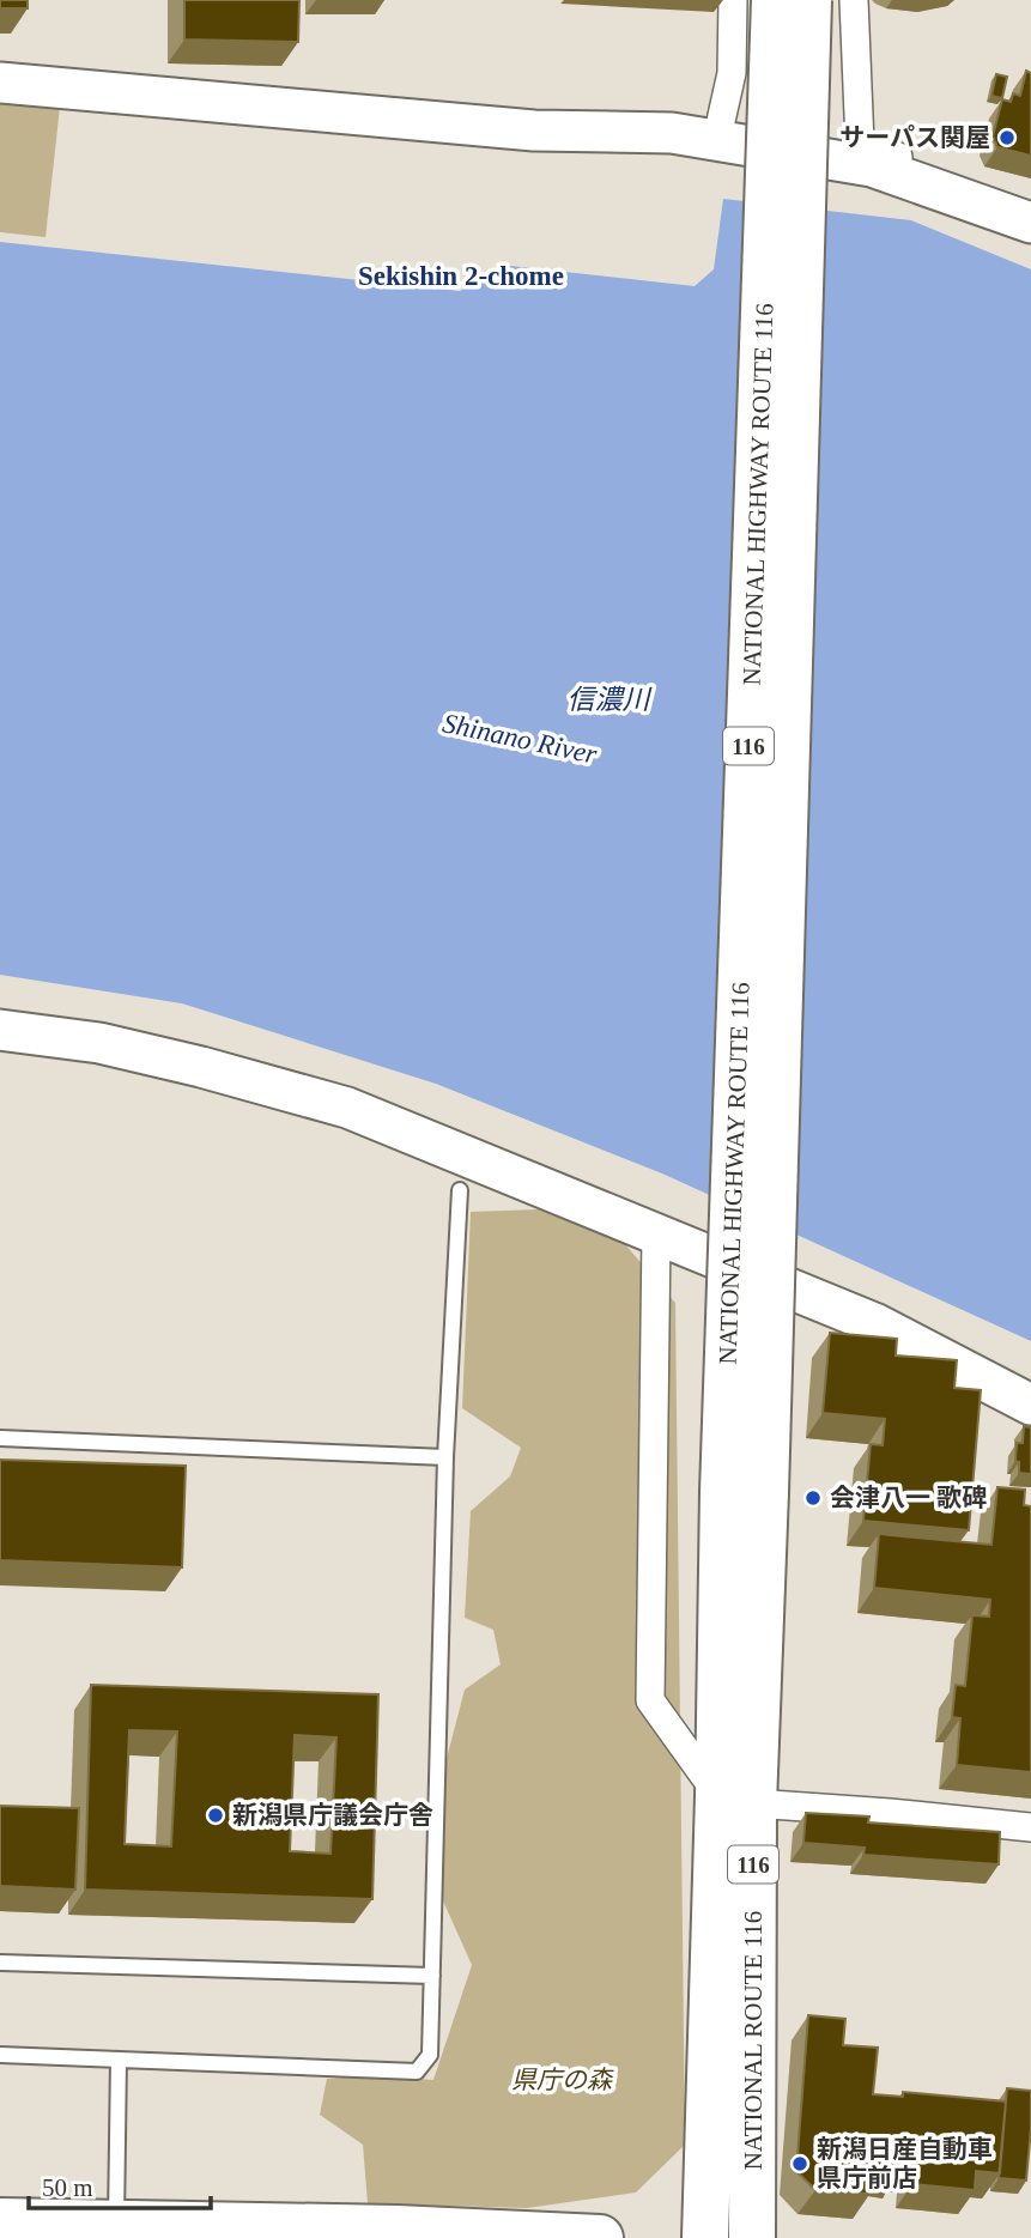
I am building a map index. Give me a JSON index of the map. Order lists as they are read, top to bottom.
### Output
{
  "streets": {
    "highway": ["NATIONAL HIGHWAY ROUTE 116", "116", "NATIONAL ROUTE 116"]
  },
  "crossings": [
    ["NATIONAL HIGHWAY ROUTE 116", "NATIONAL ROUTE 116"]
  ],
  "districts": ["Sekishin 2-chome"],
  "water": ["信濃川", "Shinano River"],
  "parks": ["県庁の森"],
  "places": [
    "サーパス関屋",
    "会津八一 歌碑",
    "新潟県庁議会庁舎",
    "新潟日産自動車 県庁前店"
  ],
  "scale_bar": "50 m"
}
